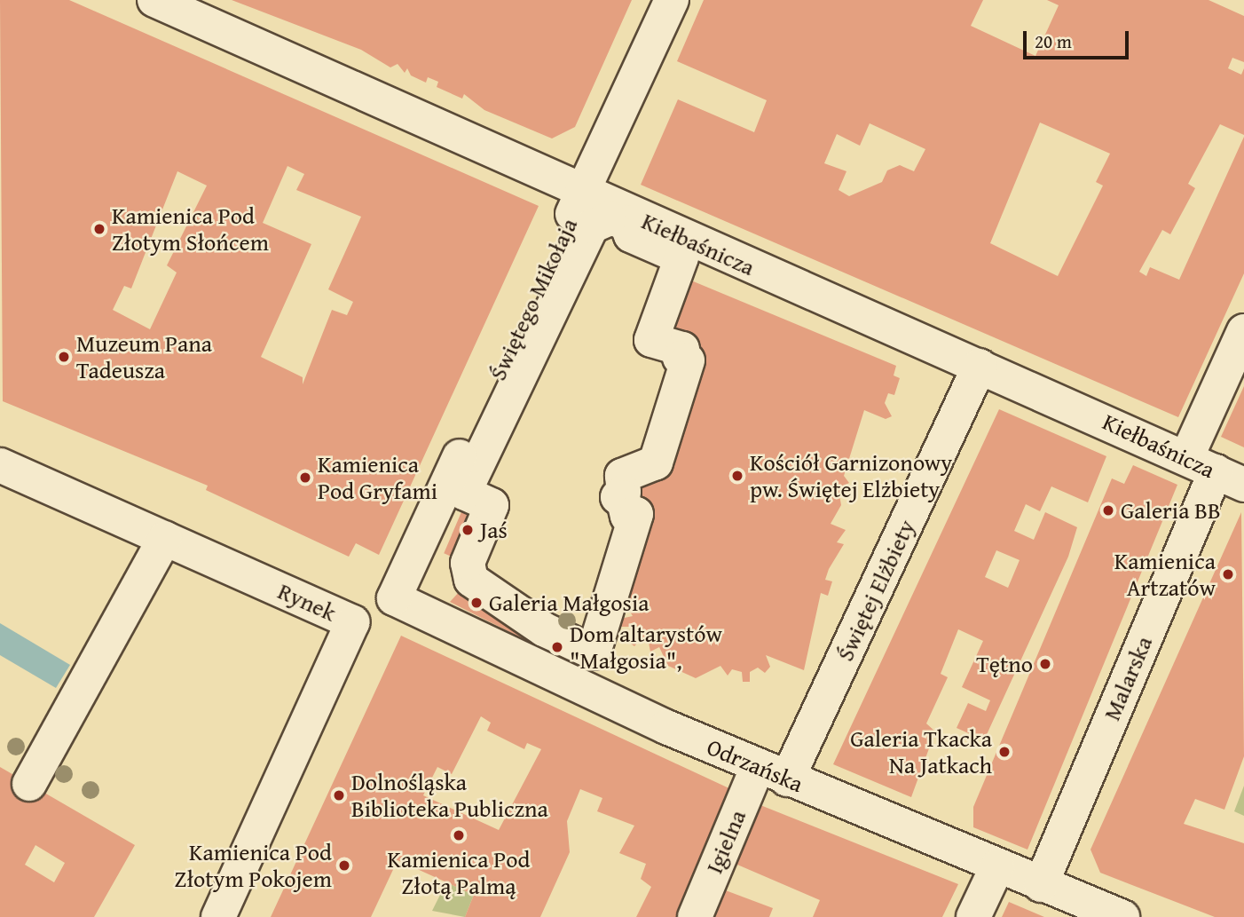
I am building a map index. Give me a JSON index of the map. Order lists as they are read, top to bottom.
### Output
{
  "streets": {
    "street": [
      "Kiełbaśnicza",
      "Świętego Mikołaja",
      "Świętej Elżbiety",
      "Rynek",
      "Malarska",
      "Odrzańska",
      "Igielna"
    ]
  },
  "crossings": [
    ["Kiełbaśnicza", "Świętego Mikołaja"],
    ["Kiełbaśnicza", "Świętej Elżbiety"],
    ["Kiełbaśnicza", "Malarska"],
    ["Świętego Mikołaja", "Odrzańska"],
    ["Świętej Elżbiety", "Odrzańska"],
    ["Świętej Elżbiety", "Igielna"],
    ["Malarska", "Odrzańska"],
    ["Odrzańska", "Igielna"]
  ],
  "places": [
    "Kamienica Pod Złotym Słońcem",
    "Muzeum Pana Tadeusza",
    "Kościół Garnizonowy pw. Świętej Elżbiety",
    "Kamienica Pod Gryfami",
    "Galeria BB",
    "Jaś",
    "Kamienica Artzatów",
    "Galeria Małgosia",
    "Dom altarystów \"Małgosia\",",
    "Tętno",
    "Galeria Tkacka Na Jatkach",
    "Dolnośląska Biblioteka Publiczna",
    "Kamienica Pod Złotą Palmą",
    "Kamienica Pod Złotym Pokojem"
  ],
  "scale_bar": "20 m"
}
